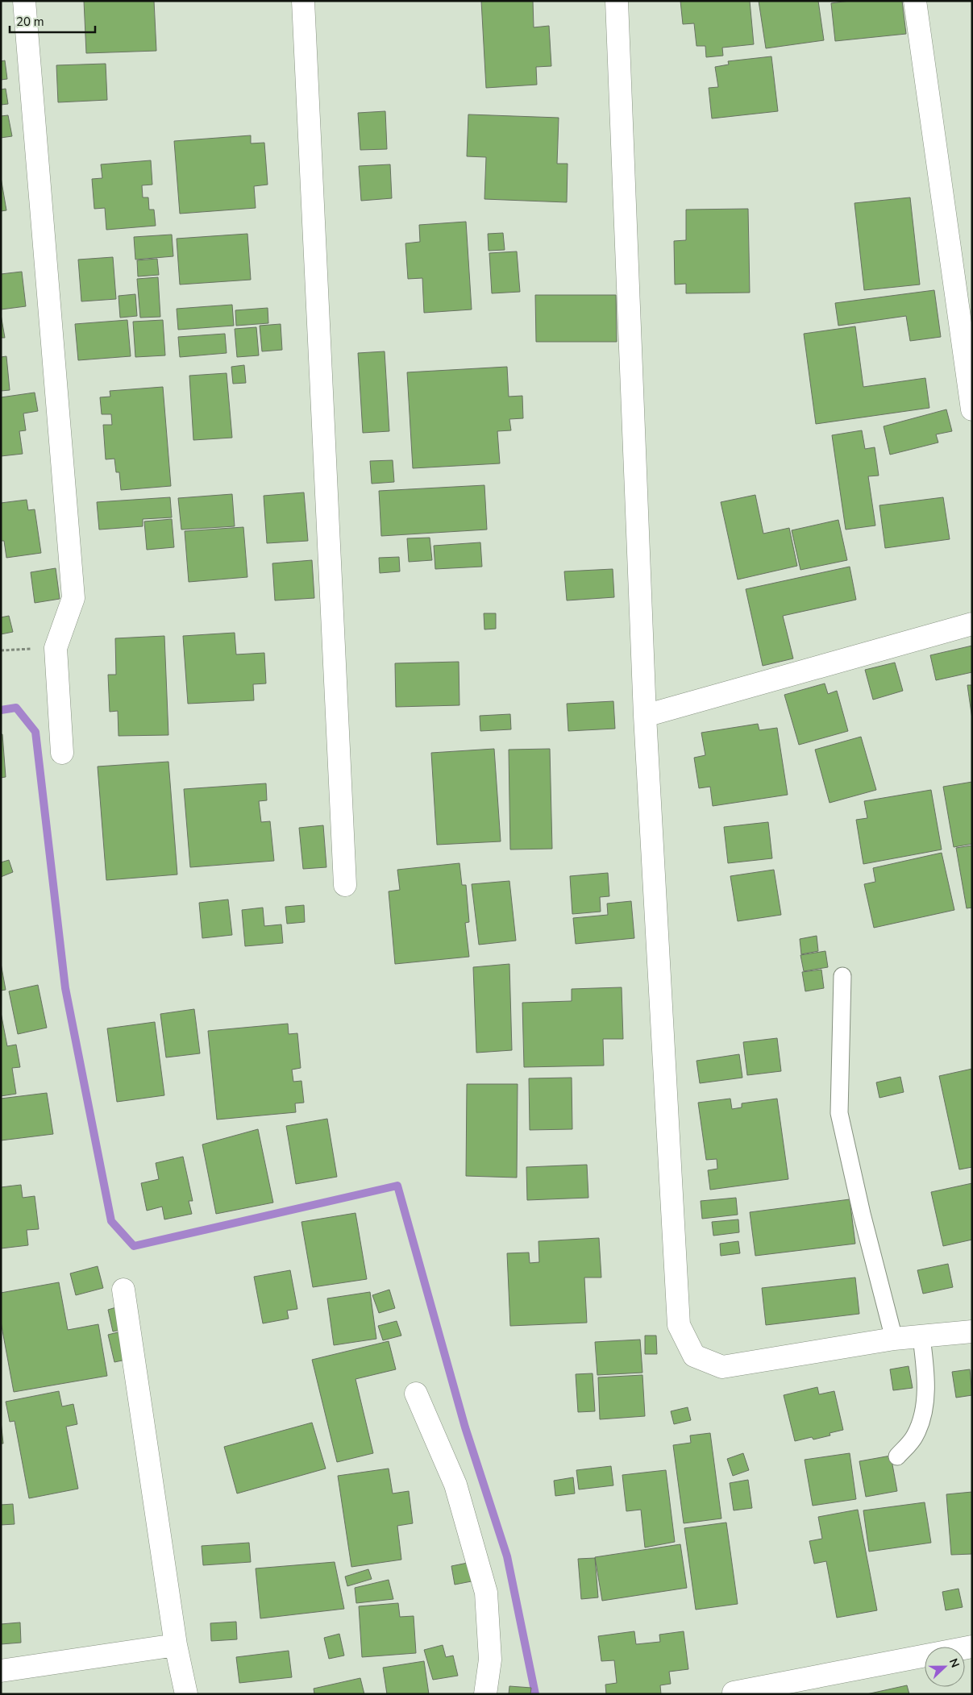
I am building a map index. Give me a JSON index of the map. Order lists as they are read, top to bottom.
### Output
{
  "scale_bar": "20 m",
  "north": "right"
}
